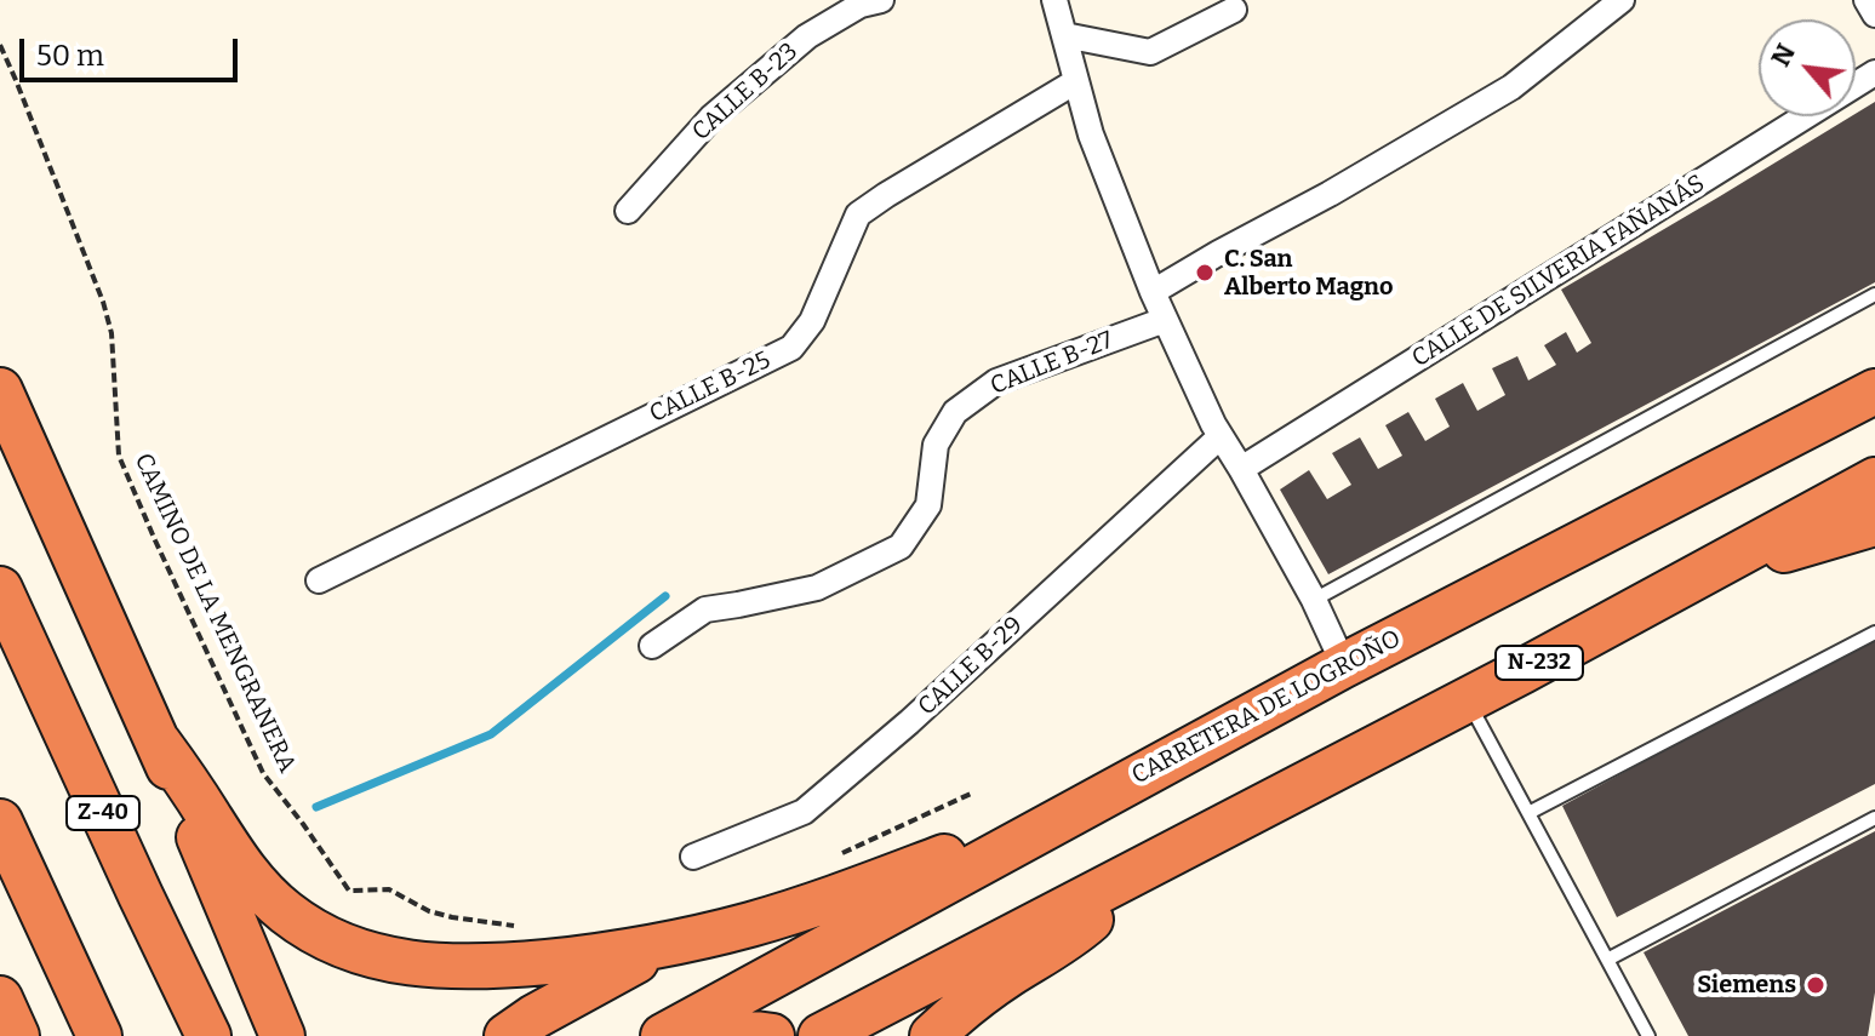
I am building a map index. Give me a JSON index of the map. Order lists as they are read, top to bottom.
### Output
{
  "streets": {
    "highway": ["N-232", "CARRETERA DE LOGROÑO", "Z-40"],
    "street": [
      "CALLE B-23",
      "CALLE DE SILVERIA FAÑANÁS",
      "CALLE B-27",
      "CALLE B-25",
      "CALLE B-29"
    ],
    "path": ["CAMINO DE LA MENGRANERA"]
  },
  "places": ["C. San Alberto Magno", "Siemens"],
  "scale_bar": "50 m",
  "north": "top left"
}
